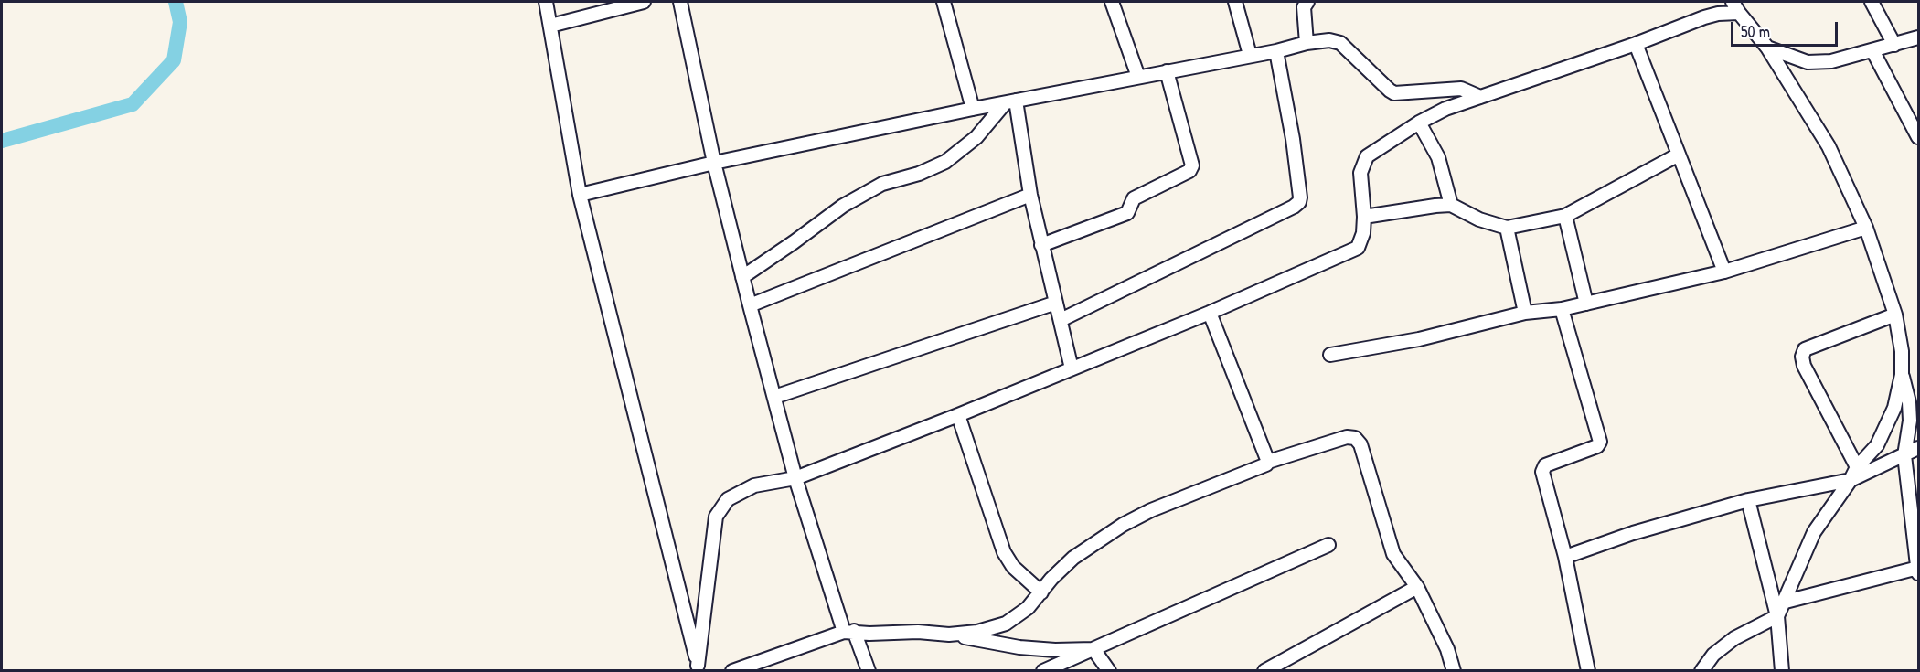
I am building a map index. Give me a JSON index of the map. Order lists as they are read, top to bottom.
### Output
{
  "scale_bar": "50 m"
}
